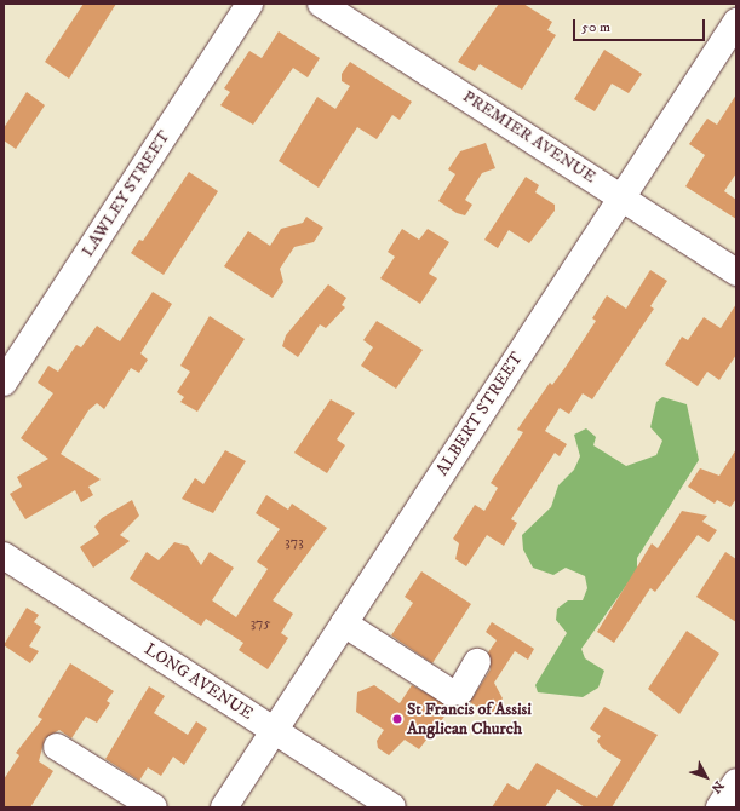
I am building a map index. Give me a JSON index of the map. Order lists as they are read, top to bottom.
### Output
{
  "streets": {
    "street": [
      "PREMIER AVENUE",
      "LAWLEY STREET",
      "ALBERT STREET",
      "LONG AVENUE"
    ]
  },
  "crossings": [
    ["PREMIER AVENUE", "ALBERT STREET"],
    ["ALBERT STREET", "LONG AVENUE"]
  ],
  "places": ["St Francis of Assisi Anglican Church"],
  "house_numbers": ["373", "375"],
  "scale_bar": "50 m",
  "north": "bottom right"
}
